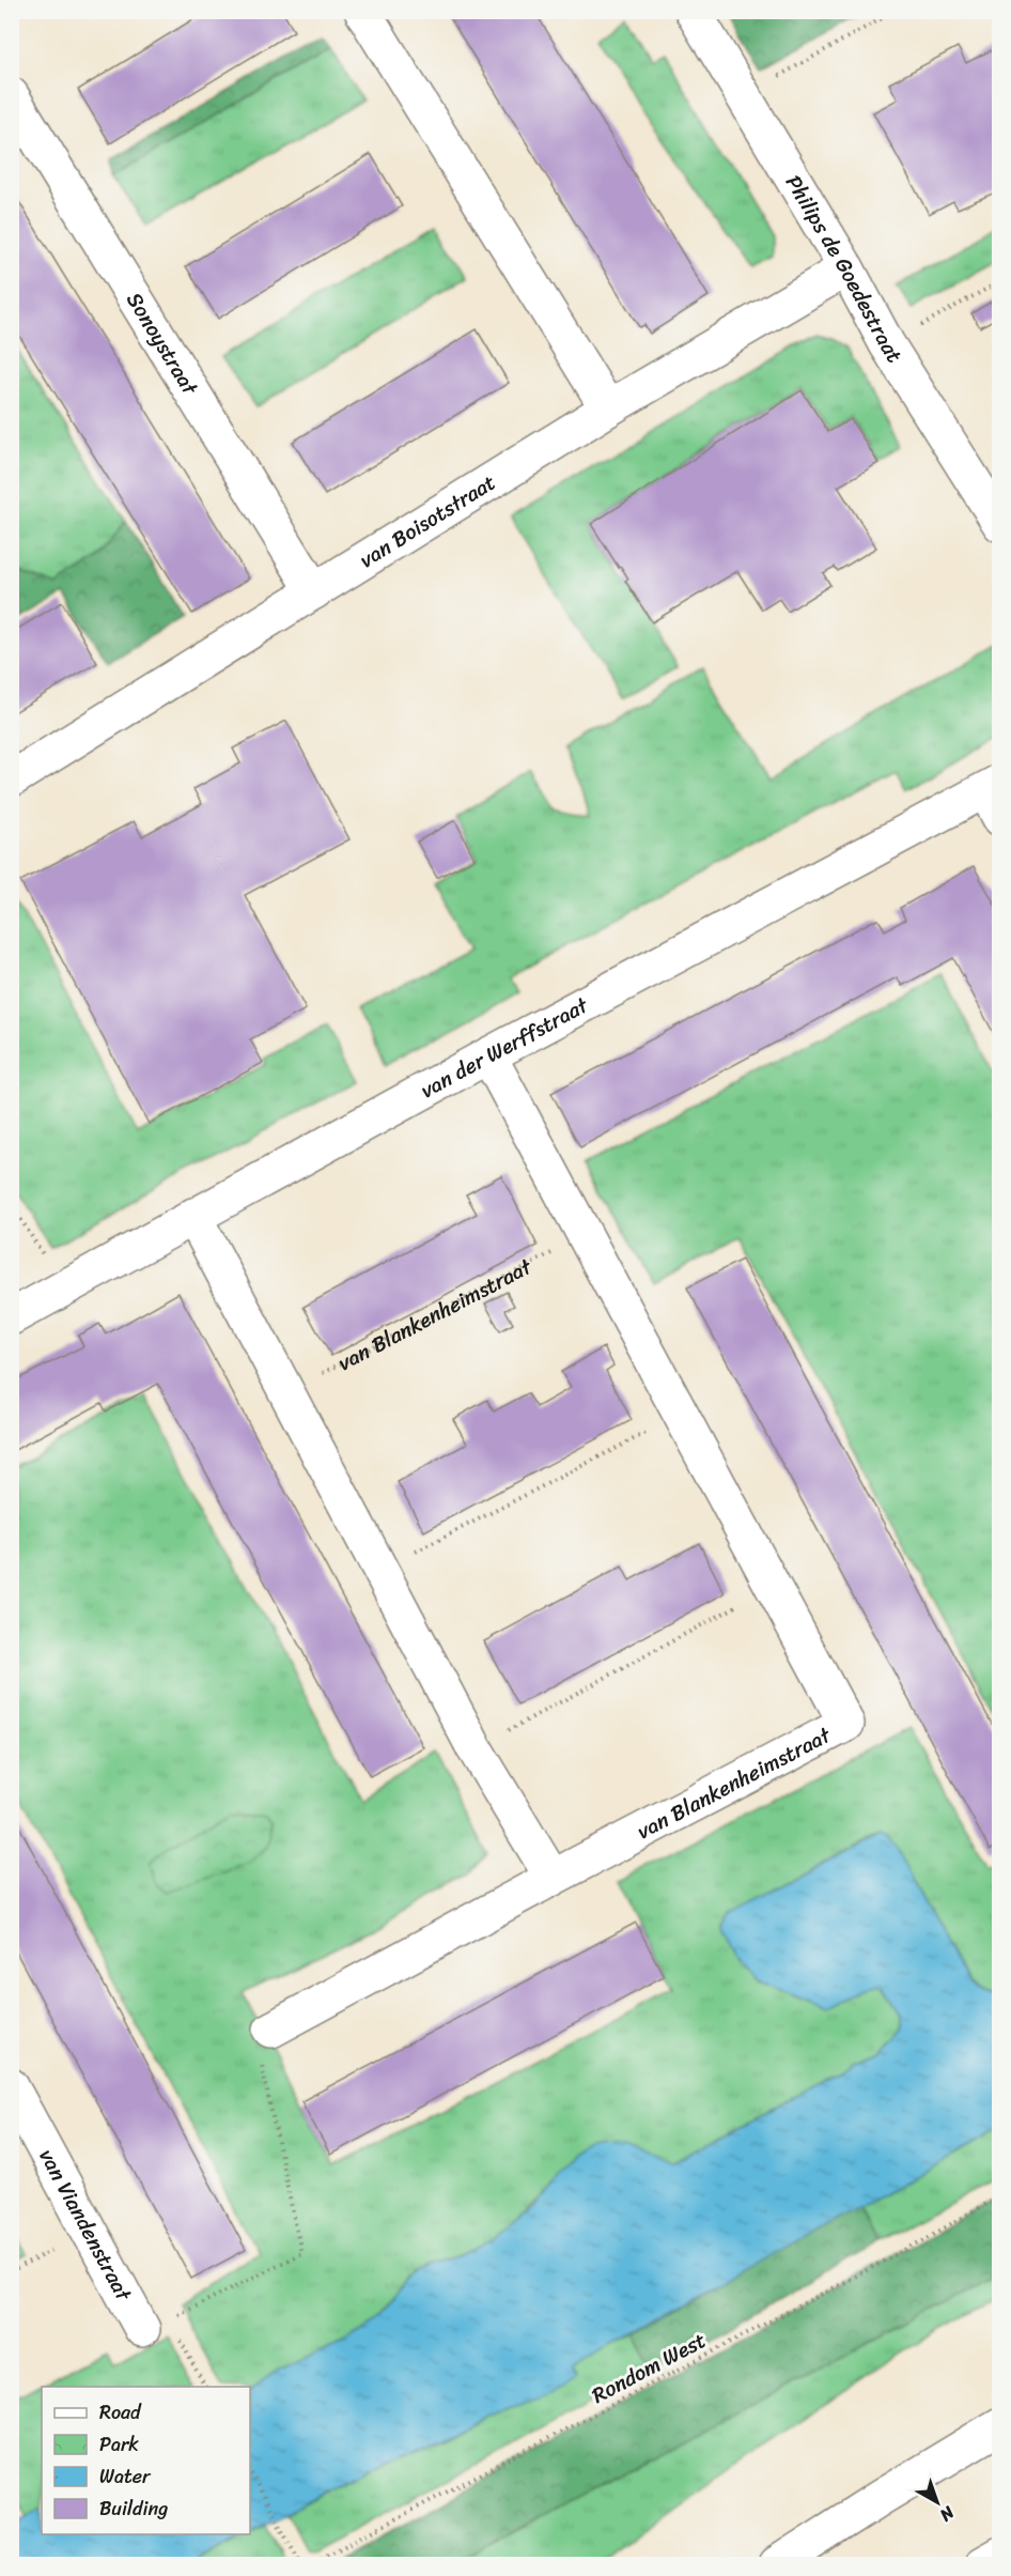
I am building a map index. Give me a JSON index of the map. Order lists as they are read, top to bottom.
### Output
{
  "streets": {
    "main road": [
      "Philips de Goedestraat",
      "Sonoystraat",
      "van Boisotstraat",
      "van der Werffstraat",
      "van Blankenheimstraat",
      "van Viandenstraat"
    ],
    "path": ["Rondom West"]
  },
  "crossings": [
    ["Philips de Goedestraat", "van Boisotstraat"],
    ["Sonoystraat", "van Boisotstraat"],
    ["van der Werffstraat", "van Blankenheimstraat"]
  ],
  "legend": [
    "Road",
    "Park",
    "Water",
    "Building"
  ],
  "north": "bottom right"
}
